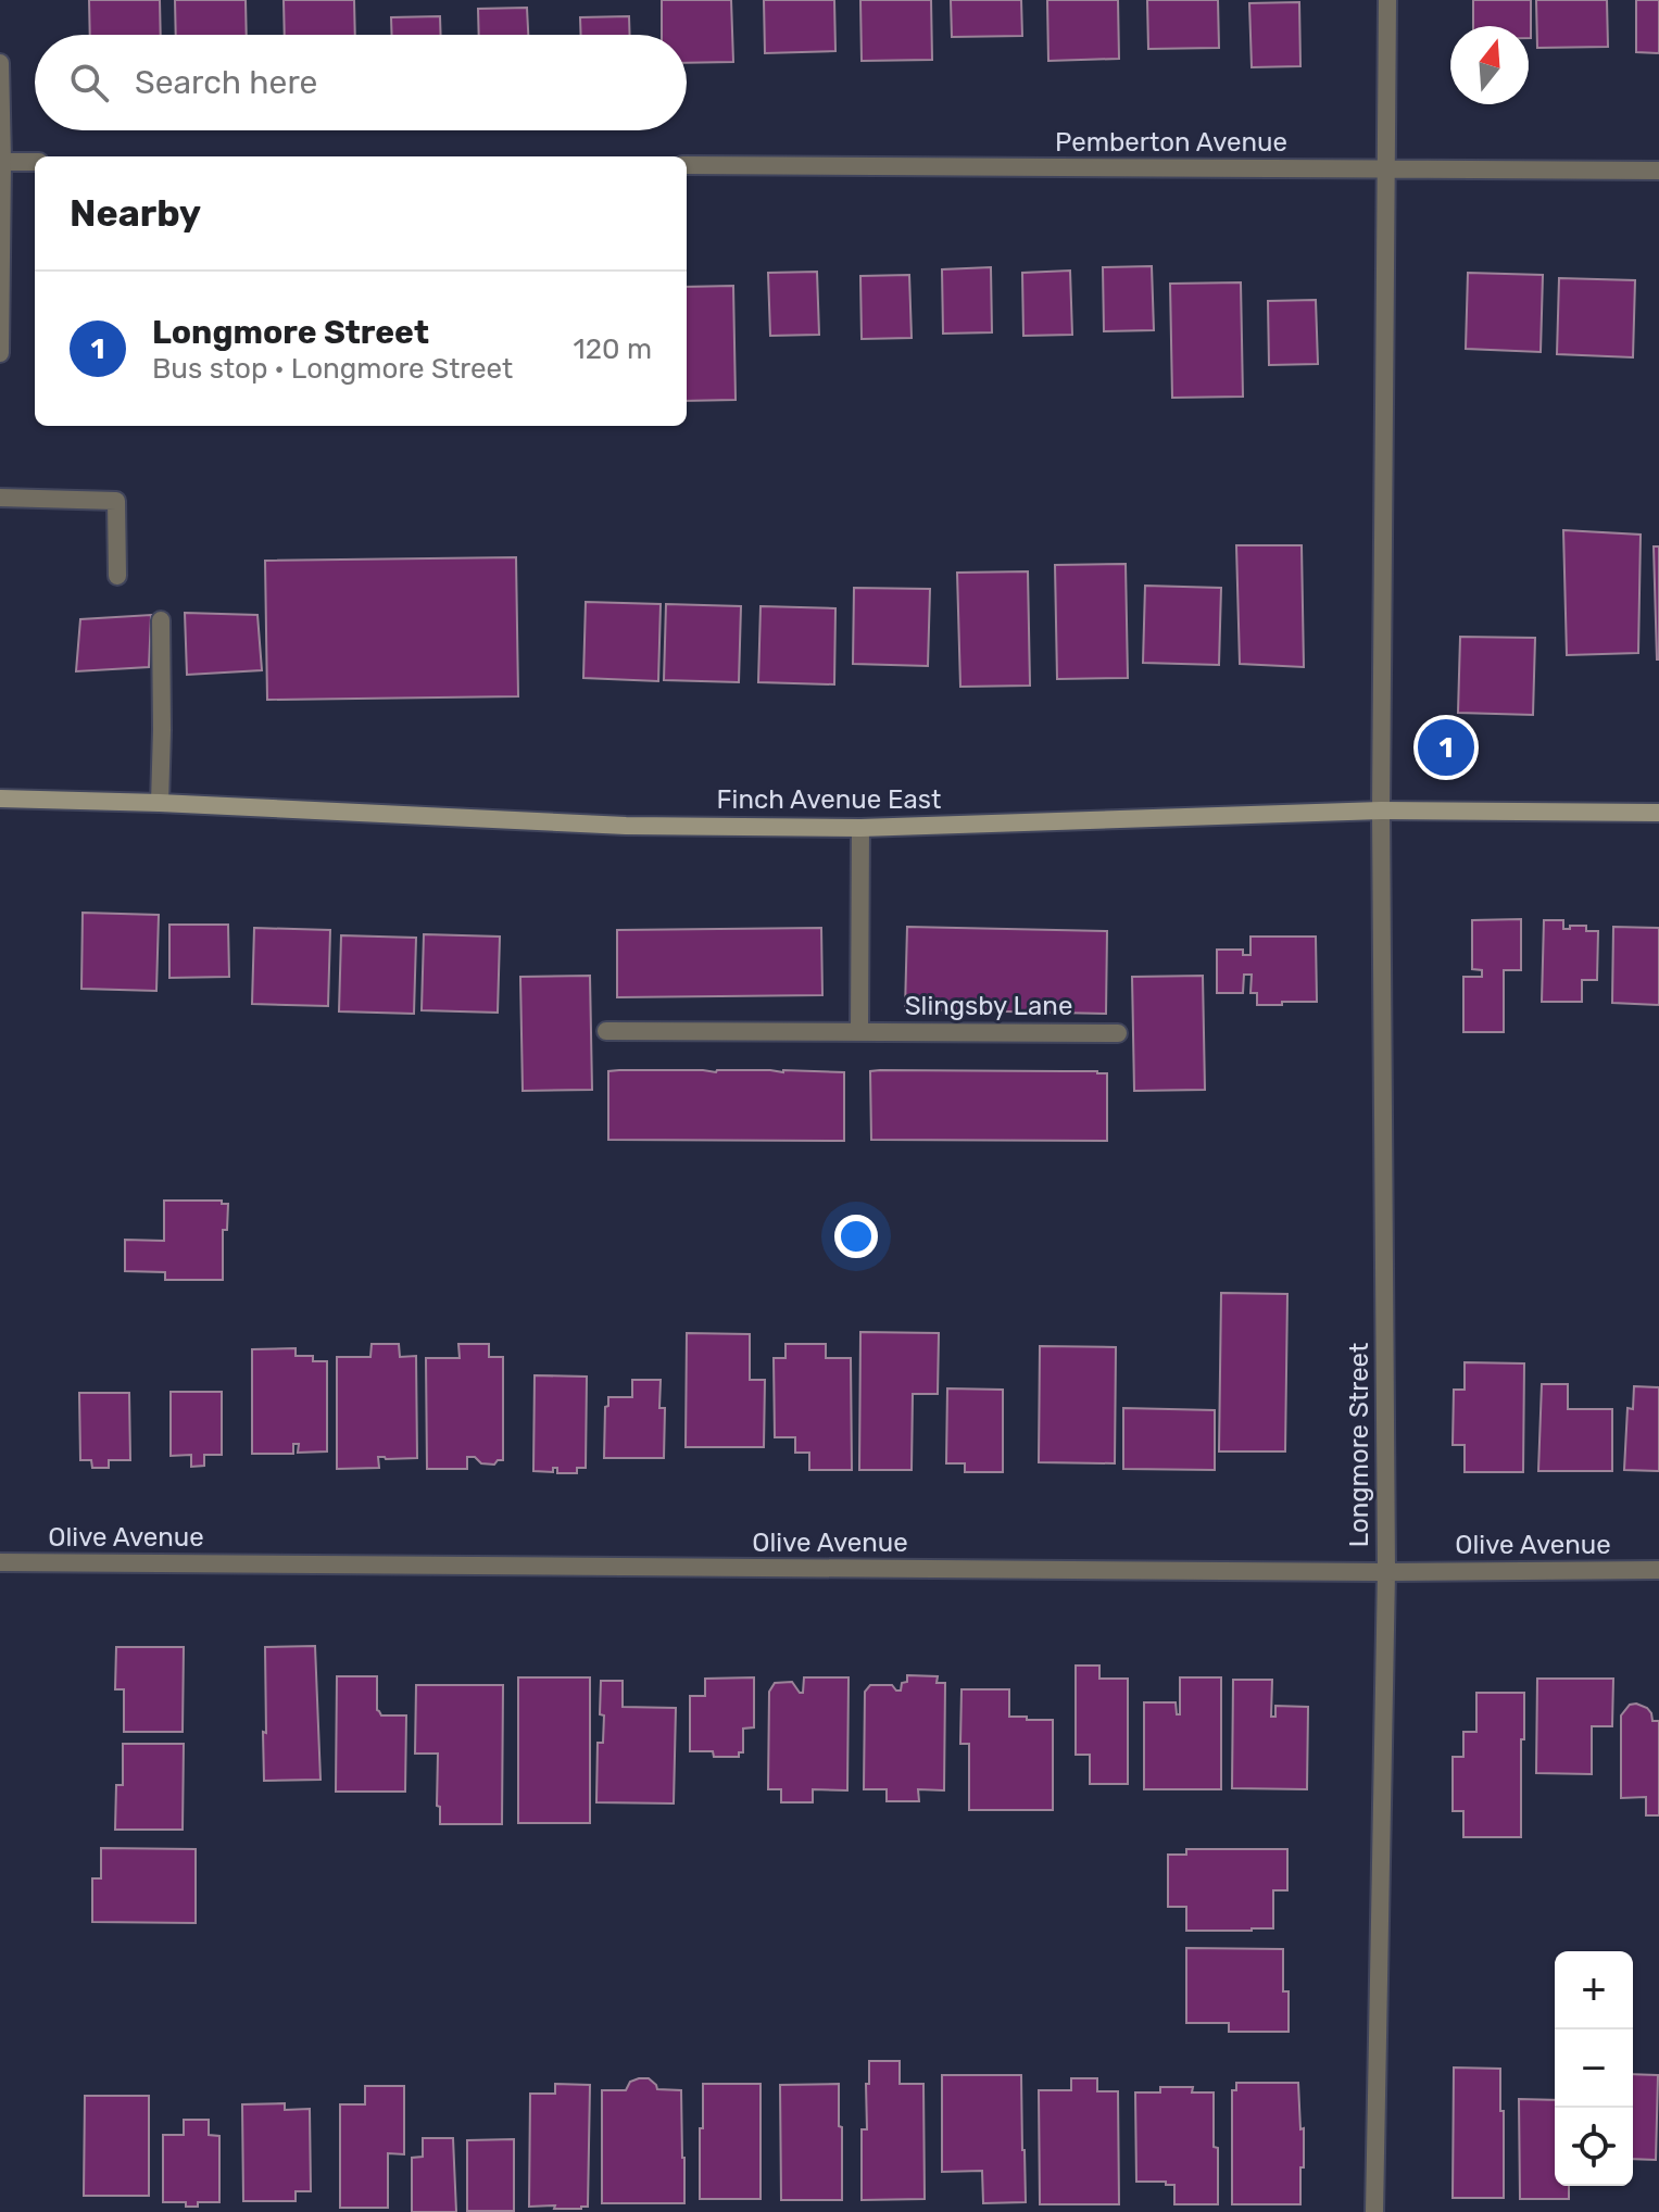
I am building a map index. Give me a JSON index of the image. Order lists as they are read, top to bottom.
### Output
{
  "streets": {
    "main road": ["Finch Avenue East"],
    "street": [
      "Pemberton Avenue",
      "Slingsby Lane",
      "Longmore Street",
      "Olive Avenue"
    ]
  },
  "crossings": [
    ["Pemberton Avenue", "Longmore Street"],
    ["Finch Avenue East", "Longmore Street"],
    ["Longmore Street", "Olive Avenue"]
  ],
  "north": "top",
  "page": {
    "search": "Search here",
    "heading": "Nearby",
    "list": [
      {
        "mark": "1",
        "name": "Longmore Street",
        "note": "Bus stop · Longmore Street",
        "value": "120 m"
      }
    ],
    "pins": "1",
    "map_buttons": ["+", "−"]
  }
}
